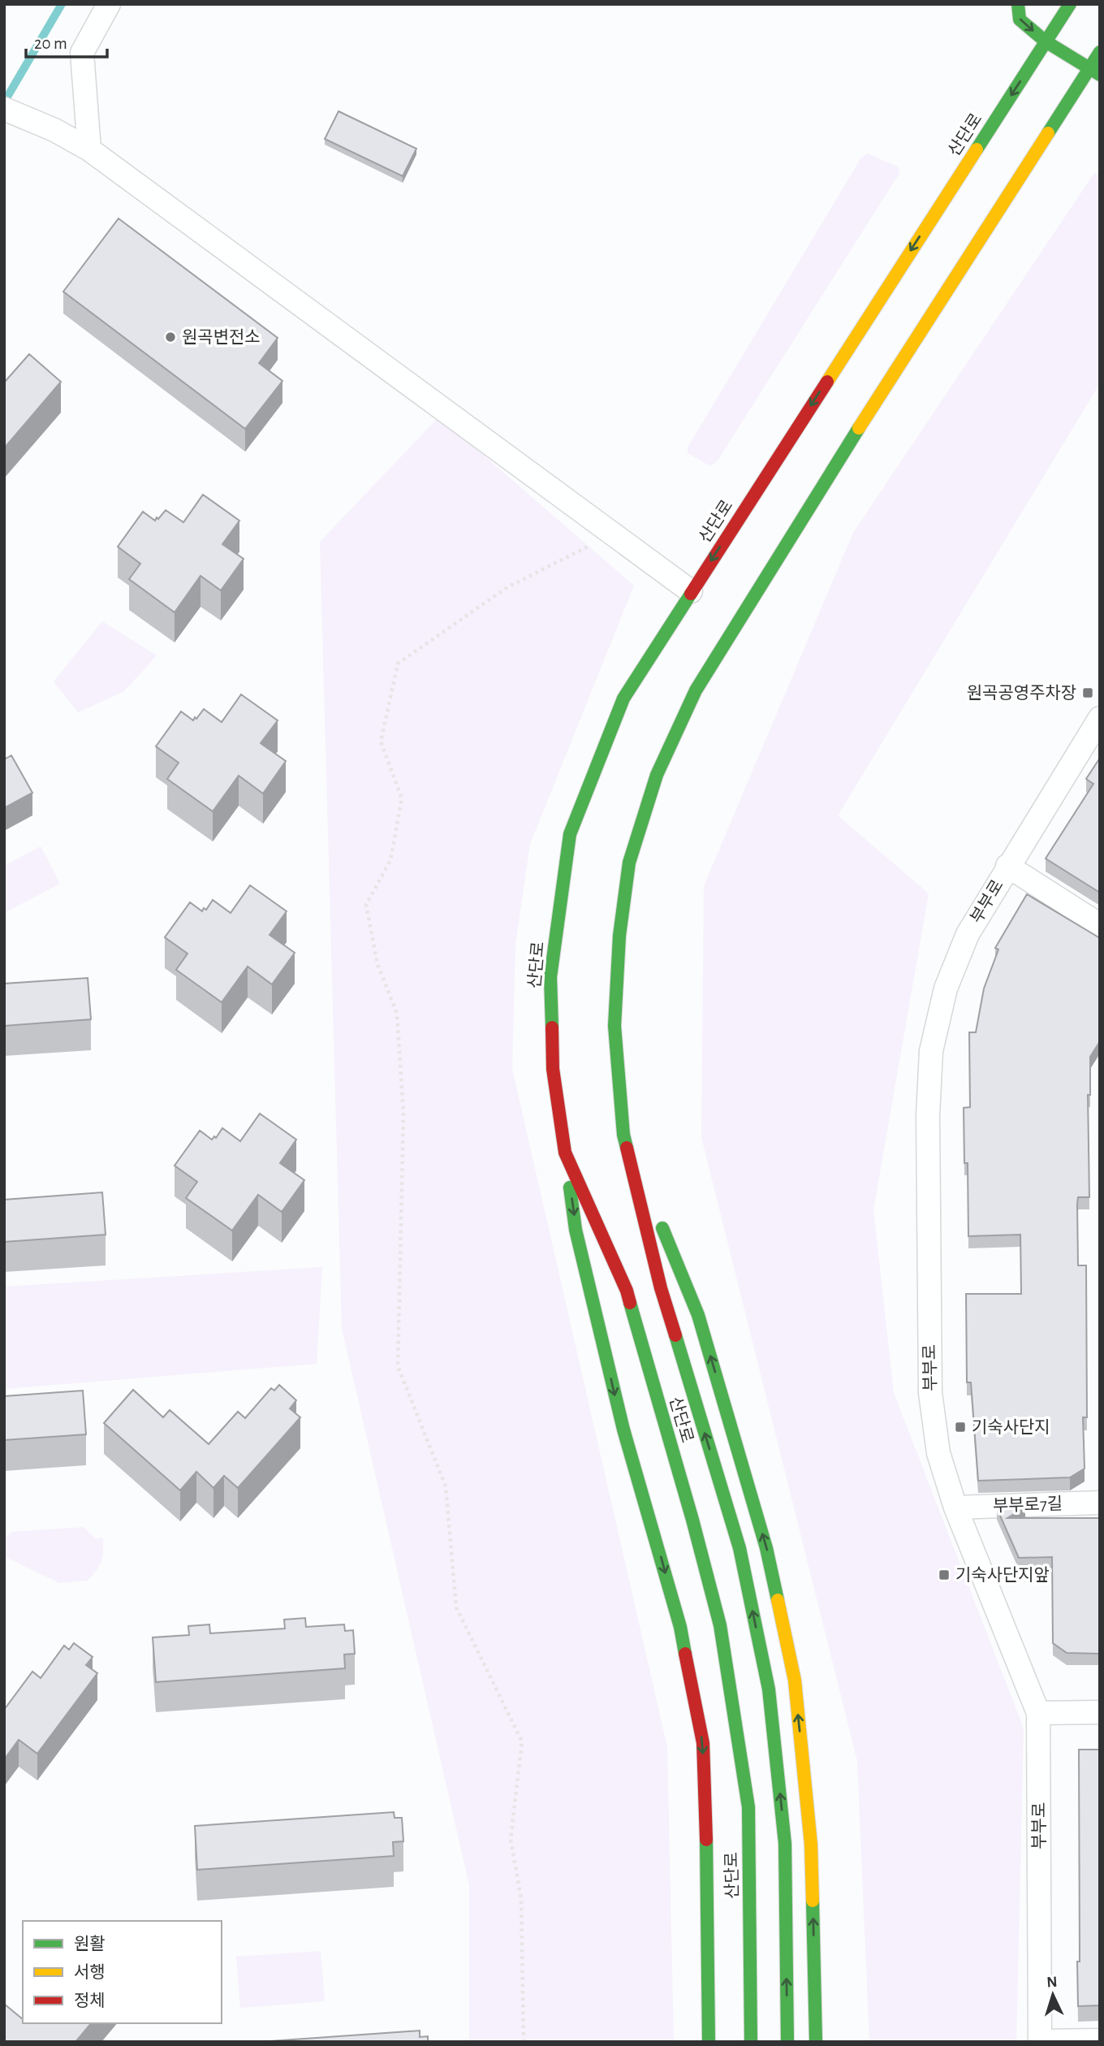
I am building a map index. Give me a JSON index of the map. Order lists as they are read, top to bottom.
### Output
{
  "streets": {
    "main road": ["산단로"],
    "street": ["부부로", "부부로7길"]
  },
  "crossings": [
    ["부부로", "부부로7길"]
  ],
  "places": {
    "other": ["원곡변전소"],
    "transit": ["원곡공영주차장", "기숙사단지", "기숙사단지앞"]
  },
  "legend": ["원활", "서행", "정체"],
  "scale_bar": "20 m",
  "north": "top"
}
